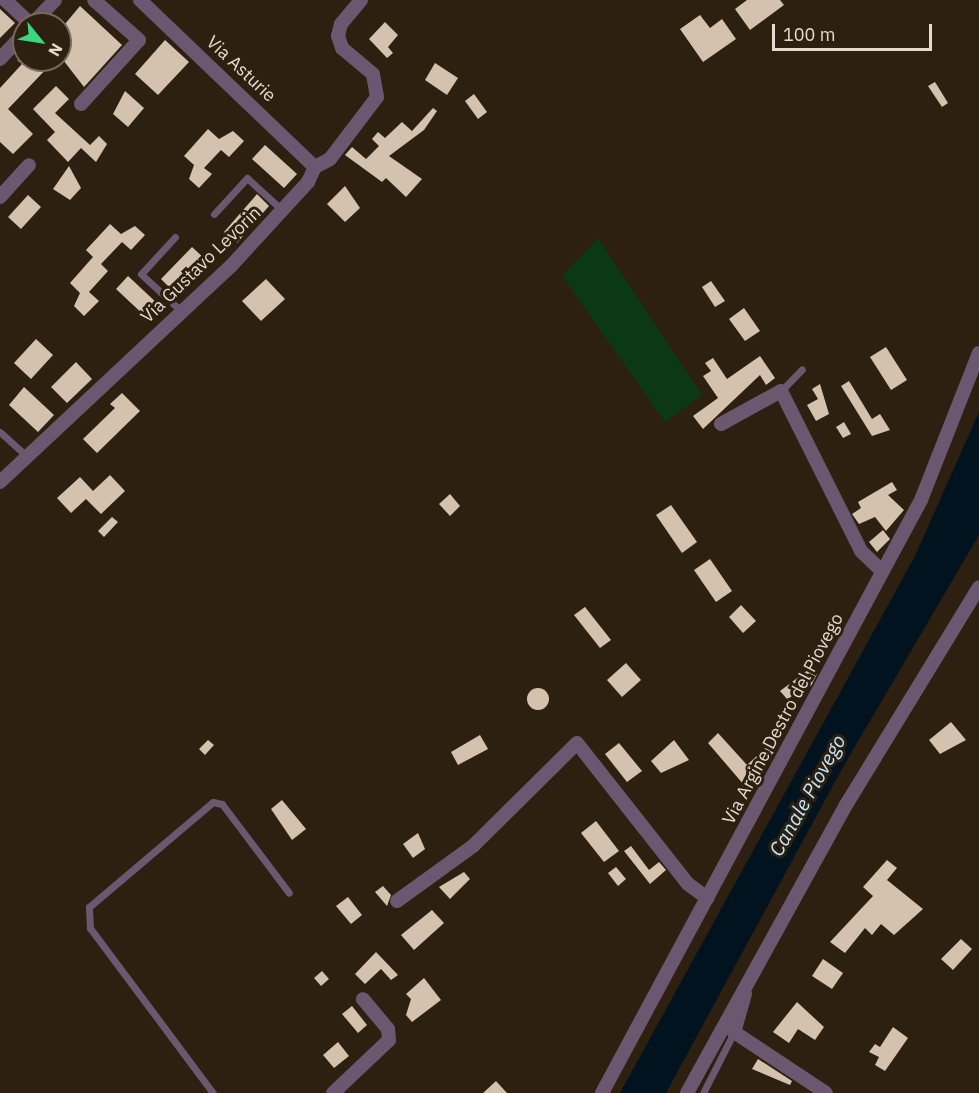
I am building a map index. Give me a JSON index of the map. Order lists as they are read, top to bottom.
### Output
{
  "streets": {
    "street": ["Via Asturie", "Via Gustavo Levorin", "Via Argine Destro del Piovego"]
  },
  "crossings": [
    ["Via Asturie", "Via Gustavo Levorin"]
  ],
  "water": ["Canale Piovego"],
  "scale_bar": "100 m",
  "north": "bottom right"
}
